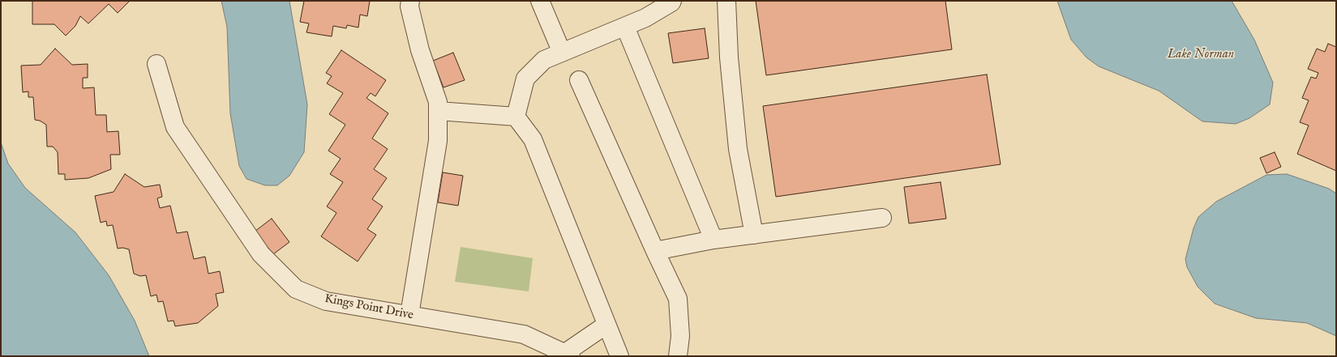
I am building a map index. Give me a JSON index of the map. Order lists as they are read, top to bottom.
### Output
{
  "streets": {
    "street": ["Kings Point Drive"]
  },
  "water": ["Lake Norman"]
}
